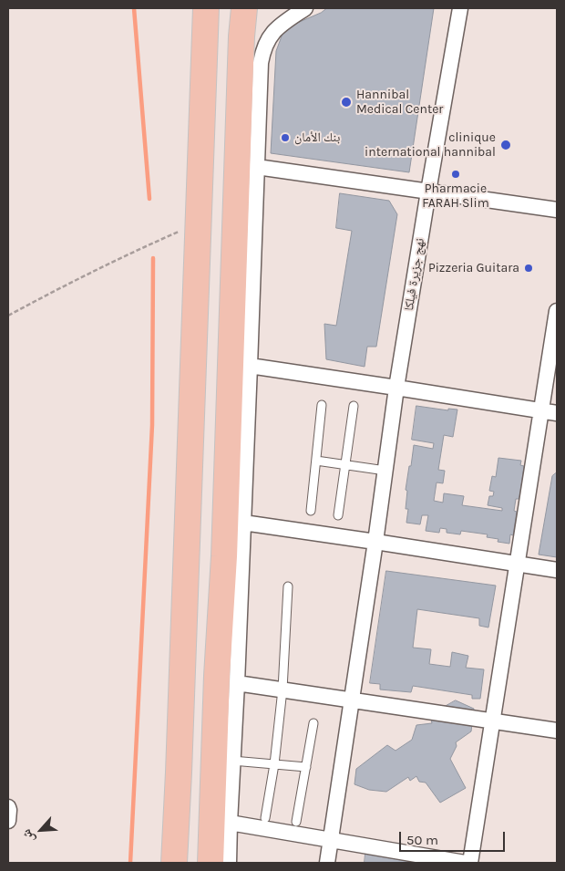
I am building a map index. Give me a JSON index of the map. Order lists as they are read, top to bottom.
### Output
{
  "streets": {
    "street": ["نهج جزيرة فيلكا"]
  },
  "places": [
    "Hannibal Medical Center",
    "بنك الأمان",
    "clinique international hannibal",
    "Pharmacie FARAH Slim",
    "Pizzeria Guitara"
  ],
  "scale_bar": "50 m",
  "north": "bottom left"
}
